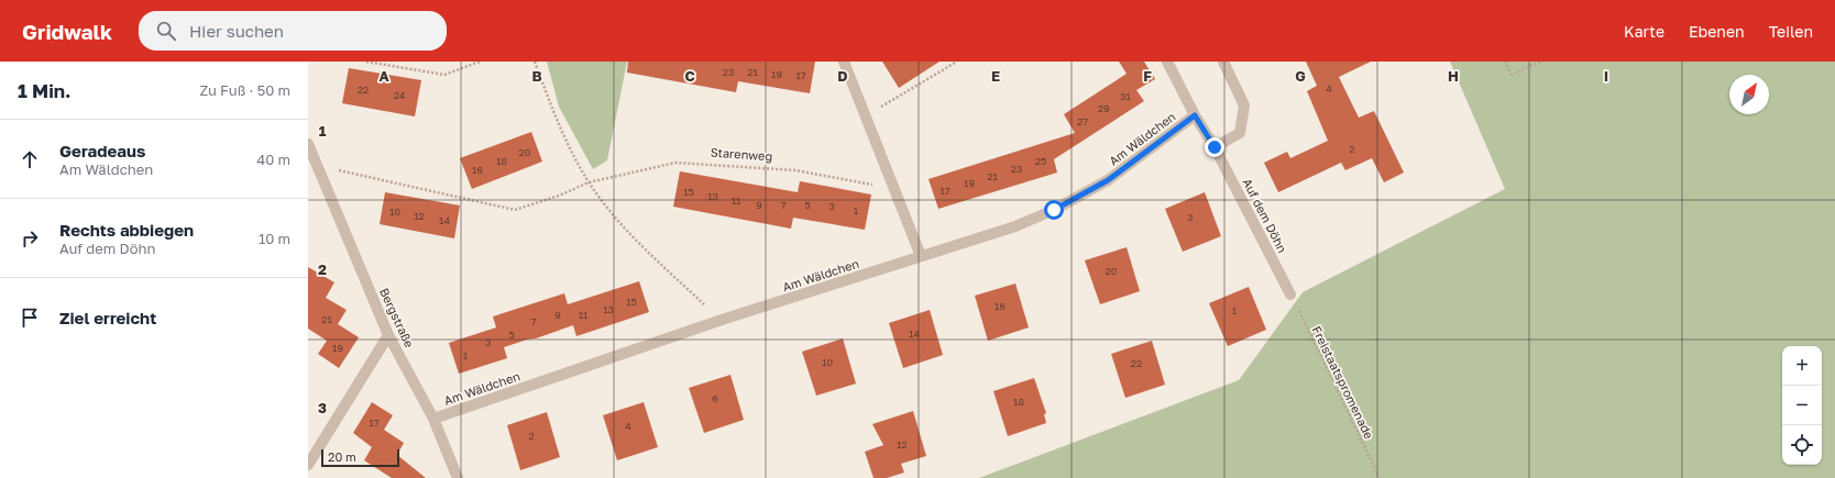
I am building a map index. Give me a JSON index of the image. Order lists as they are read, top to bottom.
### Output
{
  "streets": {
    "street": ["Am Wäldchen", "Auf dem Döhn", "Bergstraße"],
    "path": ["Starenweg", "Freistaatspromenade"]
  },
  "crossings": [
    ["Am Wäldchen", "Auf dem Döhn"],
    ["Am Wäldchen", "Bergstraße"],
    ["Auf dem Döhn", "Freistaatspromenade"]
  ],
  "house_numbers": [
    "23",
    "21",
    "19",
    "17",
    "4",
    "22",
    "24",
    "31",
    "29",
    "27",
    "2",
    "20",
    "18",
    "25",
    "23",
    "16",
    "21",
    "19",
    "17",
    "15",
    "13",
    "11",
    "9",
    "7",
    "5",
    "3",
    "1",
    "10",
    "12",
    "3",
    "14",
    "20",
    "15",
    "16",
    "13",
    "1",
    "9",
    "11",
    "21",
    "7",
    "14",
    "5",
    "3",
    "19",
    "1",
    "10",
    "22",
    "6",
    "18",
    "17",
    "4",
    "2",
    "12"
  ],
  "scale_bar": "20 m",
  "north": "top right",
  "page": {
    "header": "Gridwalk",
    "search": "Hier suchen",
    "nav": ["Karte", "Ebenen", "Teilen"],
    "heading": ["1 Min.", "Zu Fuß · 50 m"],
    "list": [
      ["Geradeaus", "Am Wäldchen", "40 m"],
      ["Rechts abbiegen", "Auf dem Döhn", "10 m"],
      "Ziel erreicht"
    ],
    "map_buttons": ["+", "−"],
    "scale": "20 m"
  },
  "grid": {
    "columns": [
      "A",
      "B",
      "C",
      "D",
      "E",
      "F",
      "G",
      "H",
      "I"
    ],
    "rows": ["1", "2", "3"]
  }
}
